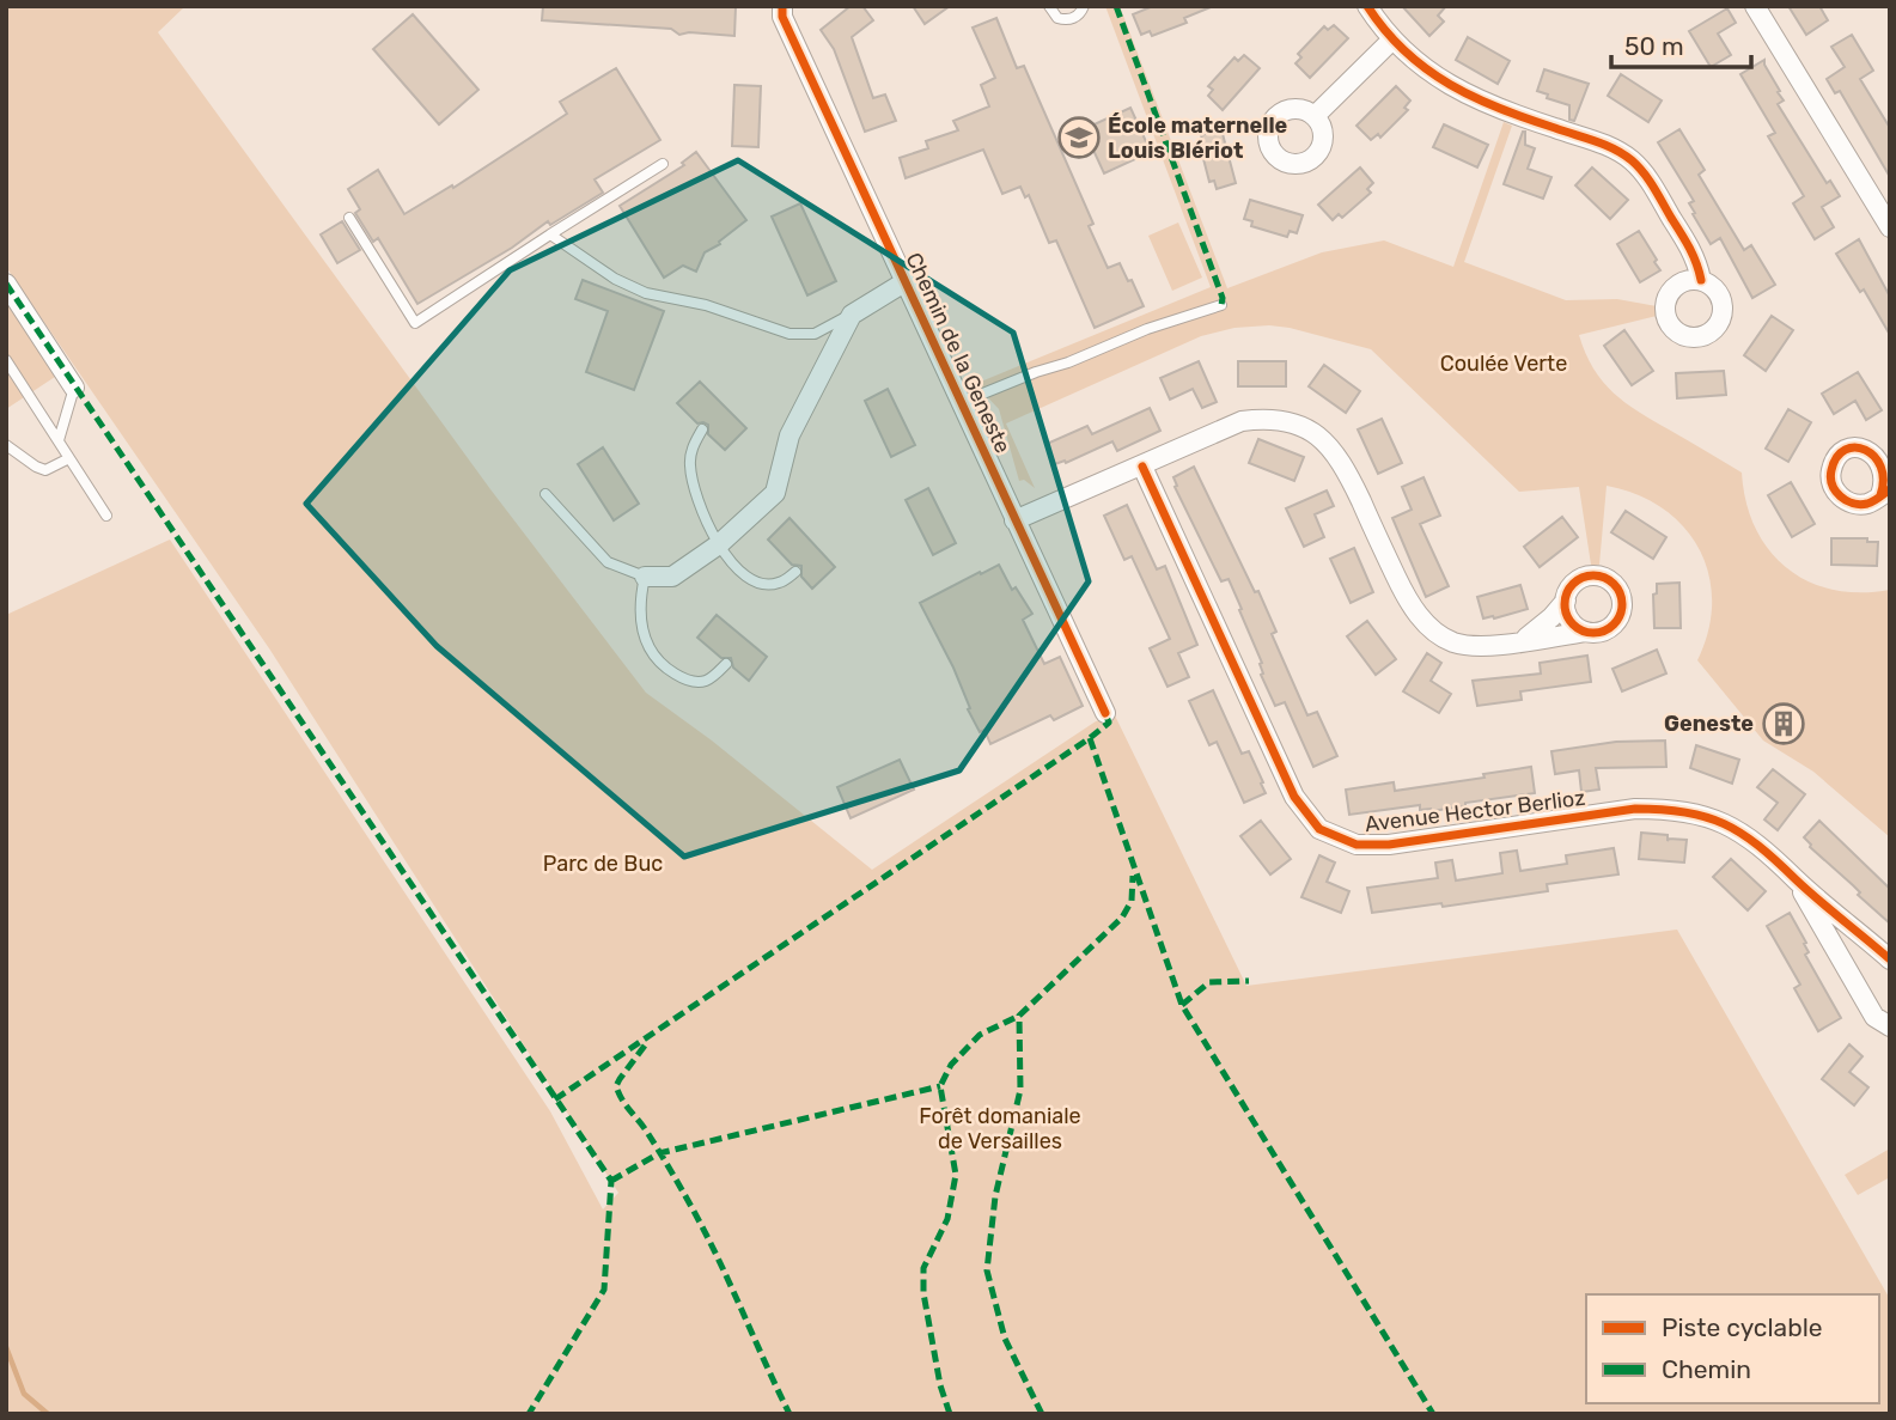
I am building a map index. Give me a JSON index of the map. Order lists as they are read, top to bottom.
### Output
{
  "streets": {
    "street": ["Chemin de la Geneste", "Avenue Hector Berlioz"]
  },
  "parks": ["Coulée Verte", "Parc de Buc", "Forêt domaniale de Versailles"],
  "places": {
    "school or university": ["École maternelle Louis Blériot"],
    "building": ["Geneste"]
  },
  "legend": ["Piste cyclable", "Chemin"],
  "scale_bar": "50 m"
}
